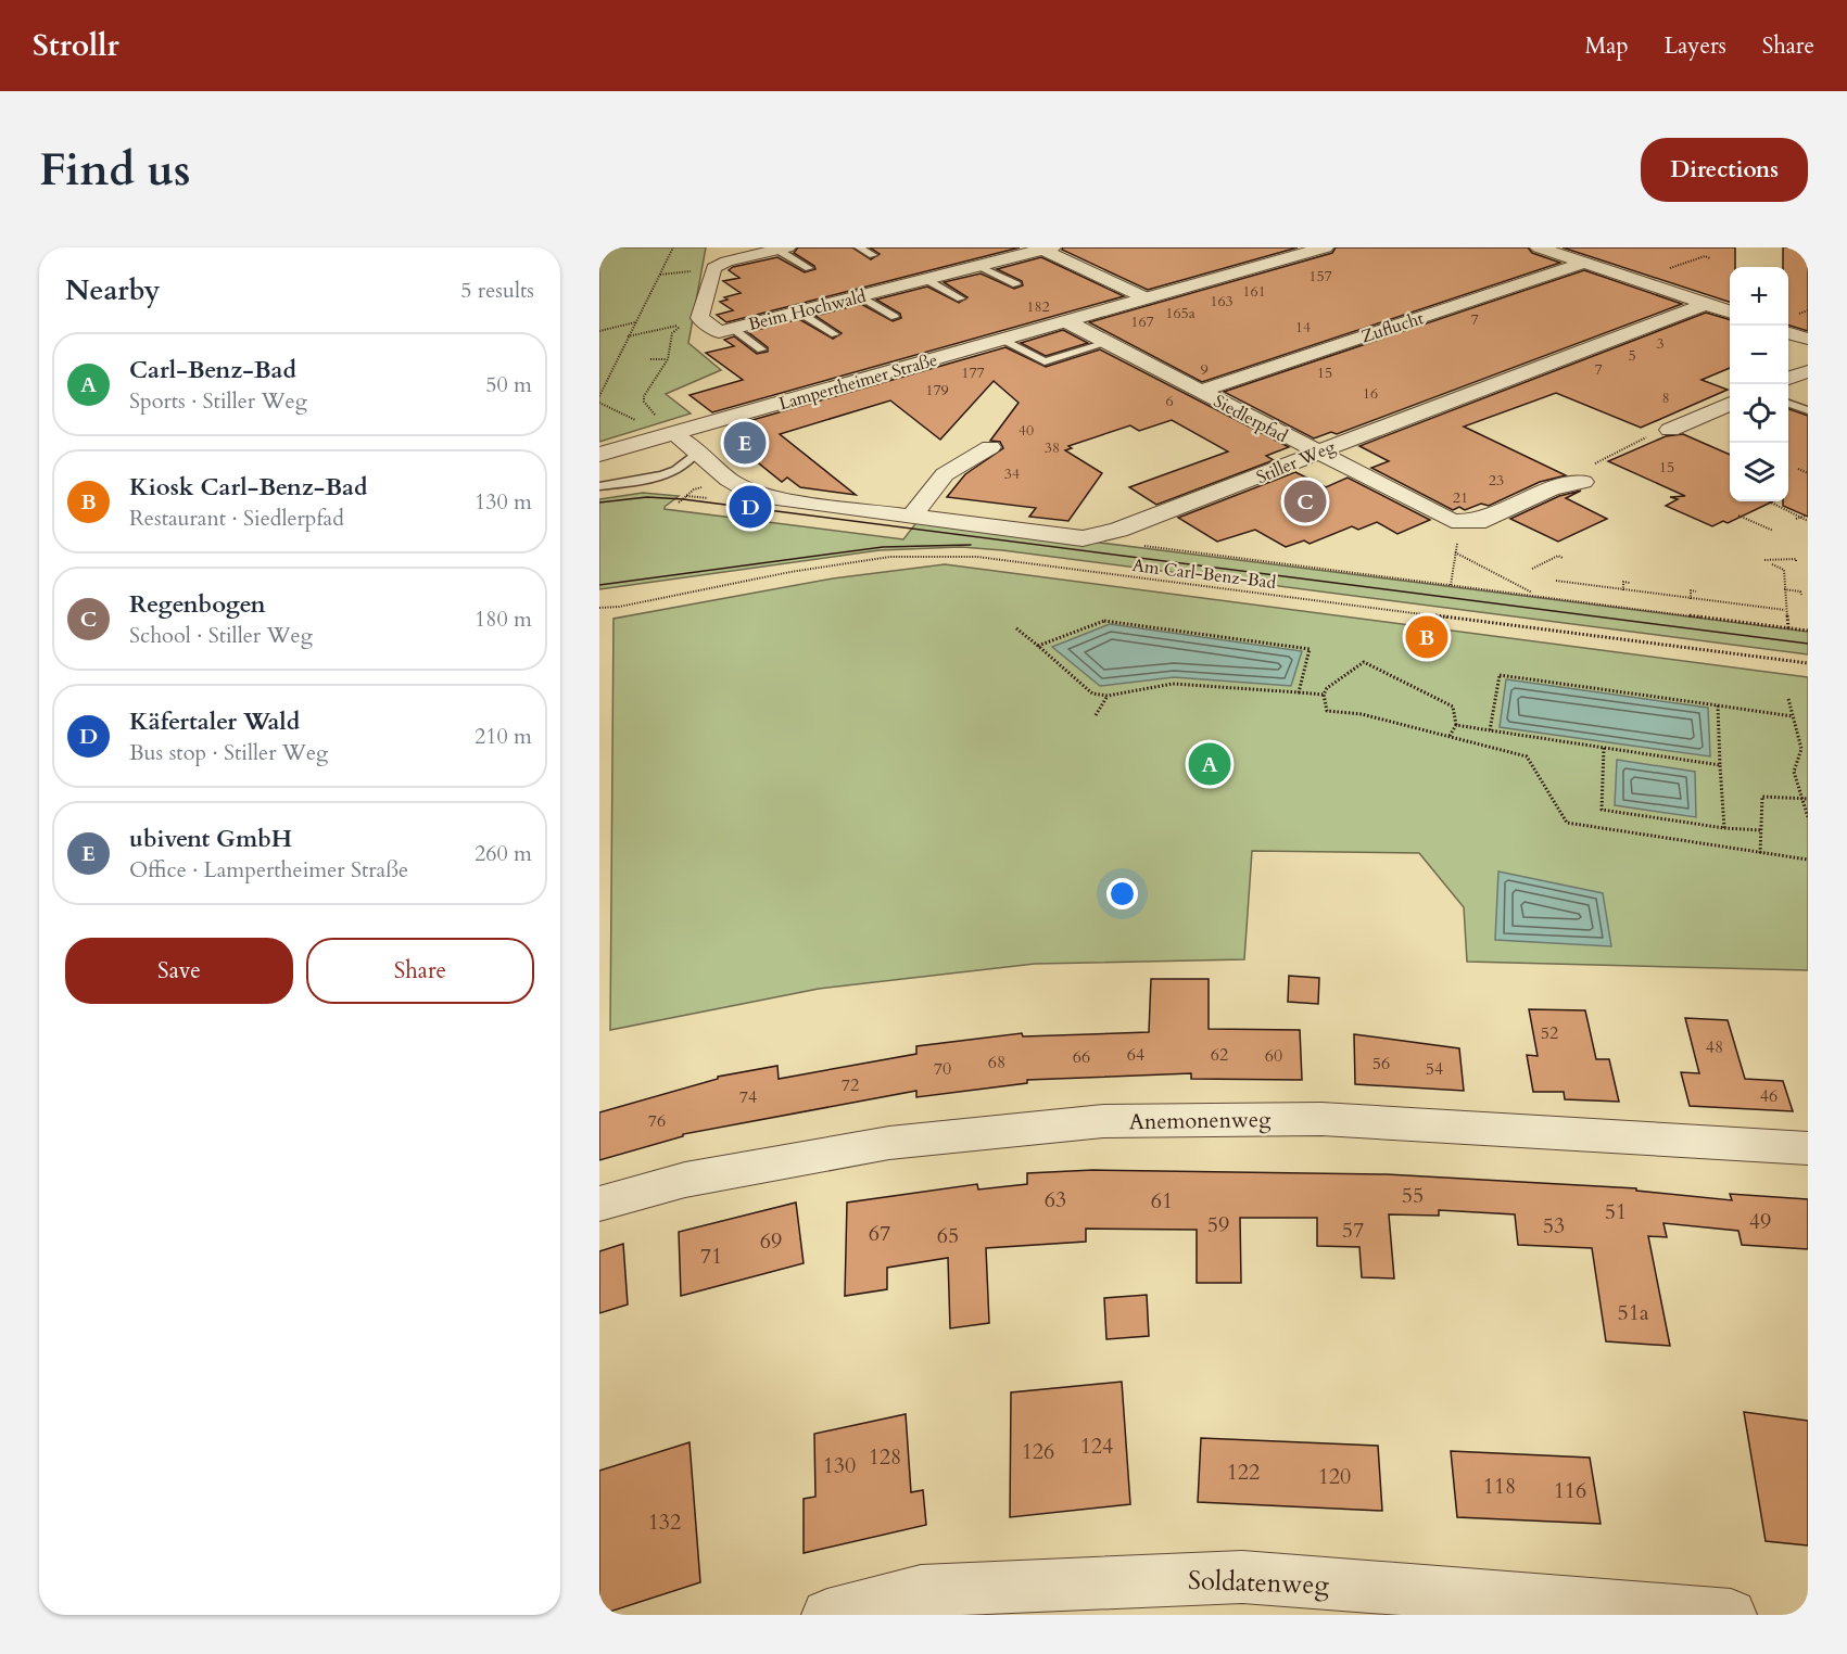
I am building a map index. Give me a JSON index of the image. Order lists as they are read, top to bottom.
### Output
{
  "streets": {
    "street": [
      "Beim Hochwald",
      "Zuflucht",
      "Lampertheimer Straße",
      "Siedlerpfad",
      "Stiller Weg",
      "Anemonenweg",
      "Soldatenweg"
    ],
    "path": ["Am Carl-Benz-Bad"]
  },
  "crossings": [
    ["Beim Hochwald", "Lampertheimer Straße"],
    ["Zuflucht", "Siedlerpfad"],
    ["Lampertheimer Straße", "Siedlerpfad"],
    ["Lampertheimer Straße", "Stiller Weg"],
    ["Siedlerpfad", "Stiller Weg"]
  ],
  "house_numbers": [
    "157",
    "161",
    "163",
    "182",
    "165a",
    "7",
    "167",
    "14",
    "3",
    "5",
    "9",
    "7",
    "177",
    "15",
    "179",
    "16",
    "8",
    "6",
    "40",
    "38",
    "15",
    "34",
    "23",
    "21",
    "52",
    "48",
    "64",
    "62",
    "60",
    "66",
    "68",
    "56",
    "70",
    "54",
    "72",
    "46",
    "74",
    "76",
    "55",
    "63",
    "61",
    "51",
    "49",
    "59",
    "53",
    "57",
    "67",
    "65",
    "69",
    "71",
    "51a",
    "124",
    "126",
    "128",
    "130",
    "122",
    "120",
    "118",
    "116",
    "132"
  ],
  "page": {
    "header": "Strollr",
    "nav": ["Map", "Layers", "Share"],
    "buttons": [
      "Directions",
      ["Save", "Share"]
    ],
    "title": "Find us",
    "heading": ["Nearby", "5 results"],
    "map_buttons": ["+", "−"],
    "list": [
      {
        "mark": "A",
        "name": "Carl-Benz-Bad",
        "note": "Sports · Stiller Weg",
        "value": "50 m"
      },
      {
        "mark": "B",
        "name": "Kiosk Carl-Benz-Bad",
        "note": "Restaurant · Siedlerpfad",
        "value": "130 m"
      },
      {
        "mark": "C",
        "name": "Regenbogen",
        "note": "School · Stiller Weg",
        "value": "180 m"
      },
      {
        "mark": "D",
        "name": "Käfertaler Wald",
        "note": "Bus stop · Stiller Weg",
        "value": "210 m"
      },
      {
        "mark": "E",
        "name": "ubivent GmbH",
        "note": "Office · Lampertheimer Straße",
        "value": "260 m"
      }
    ],
    "pins": [
      "E",
      "C",
      "D",
      "B",
      "A"
    ]
  }
}
